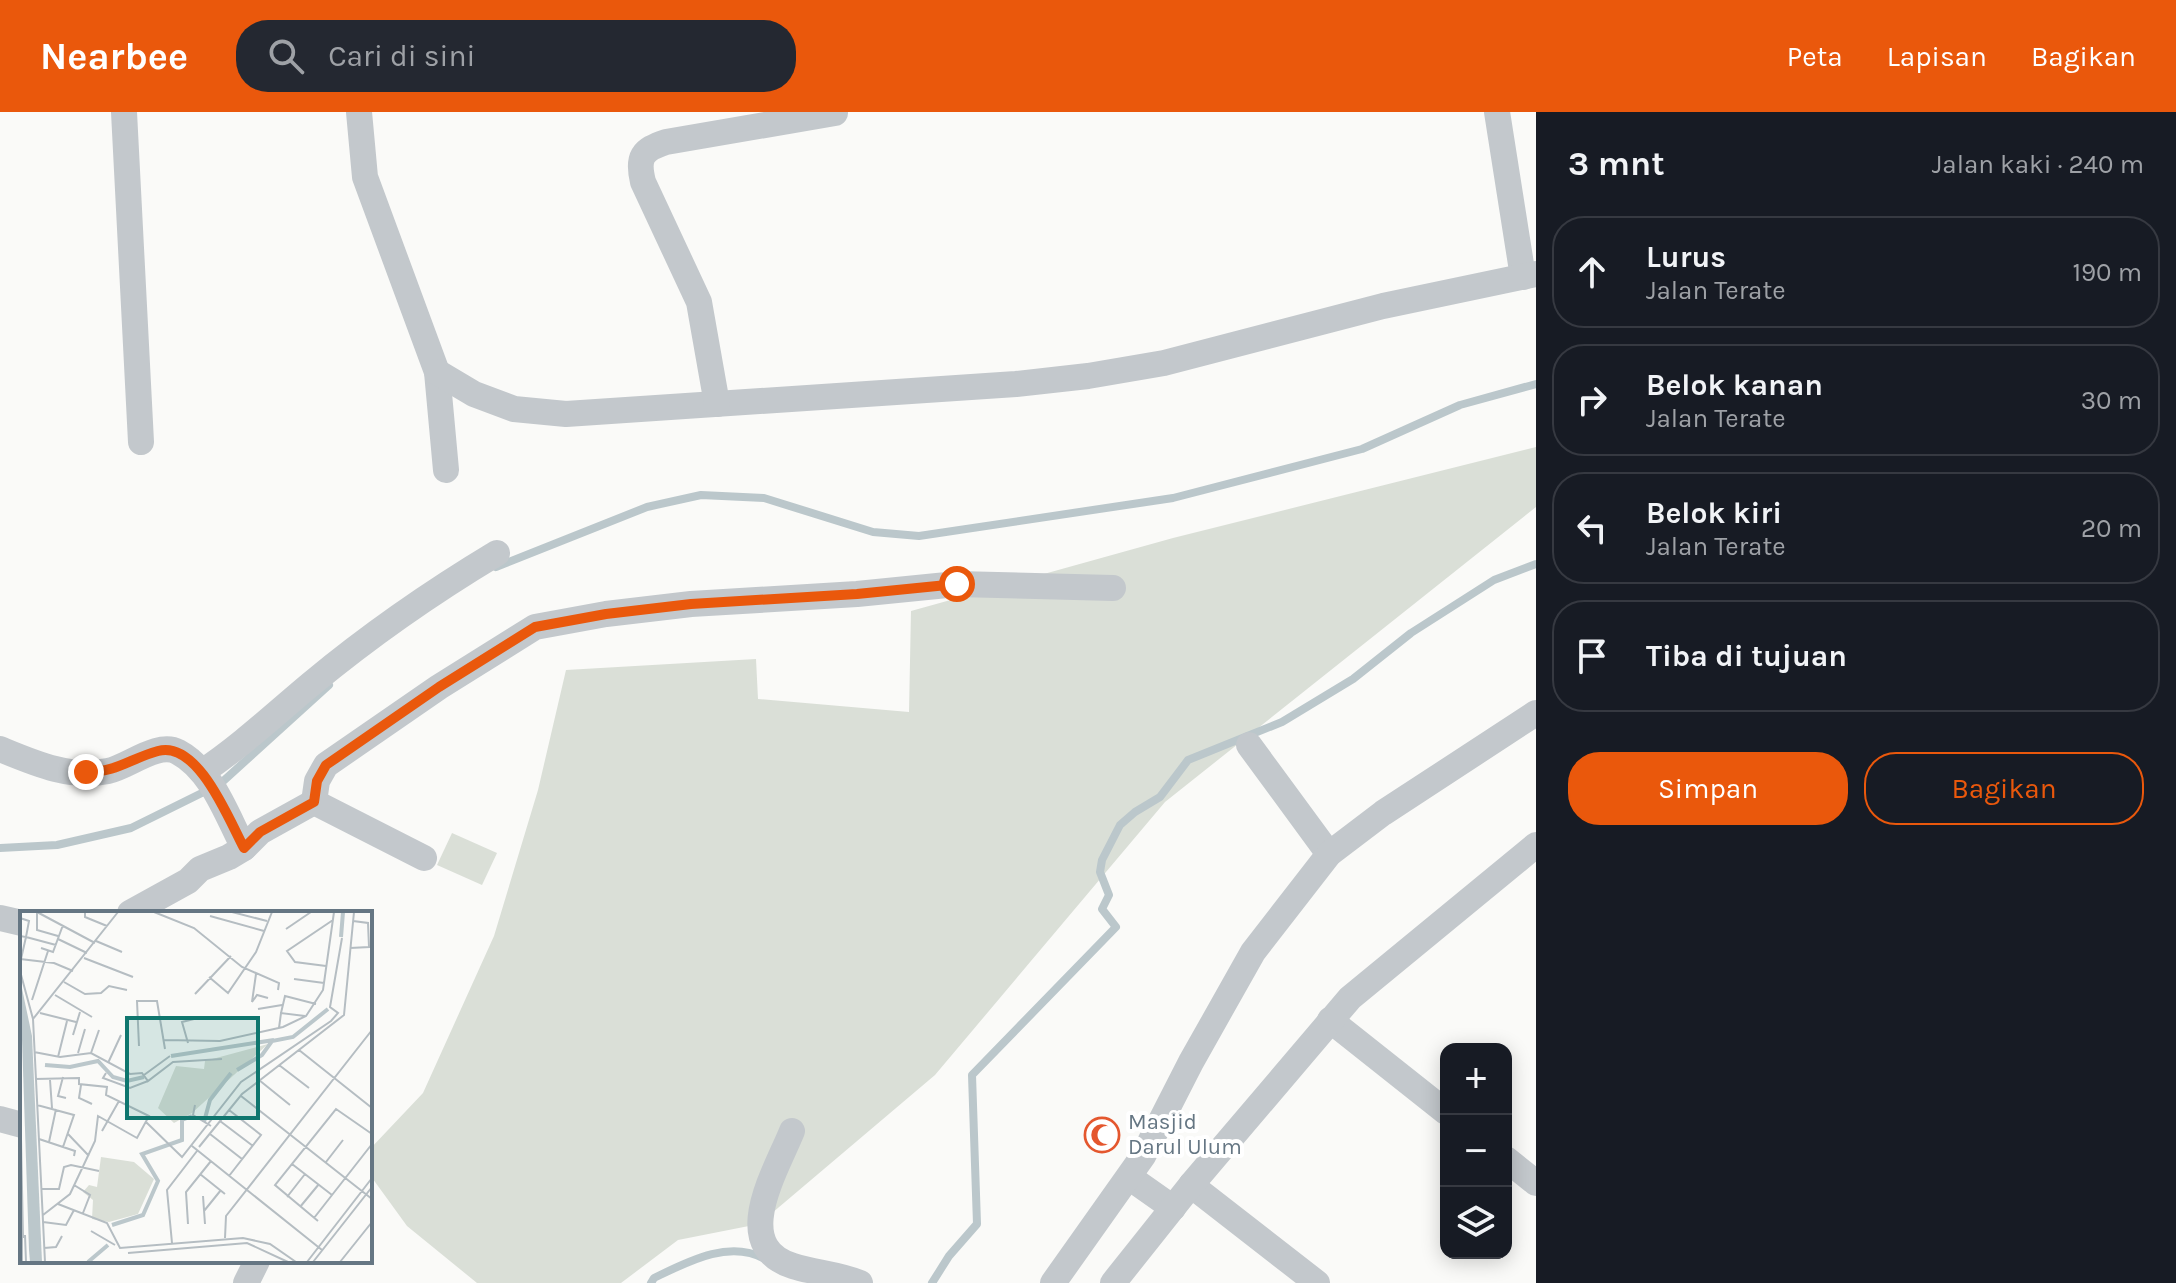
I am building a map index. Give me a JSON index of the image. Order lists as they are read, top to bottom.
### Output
{
  "places": {
    "mosque": ["Masjid Darul Ulum"]
  },
  "page": {
    "header": "Nearbee",
    "search": "Cari di sini",
    "nav": ["Peta", "Lapisan", "Bagikan"],
    "heading": ["3 mnt", "Jalan kaki · 240 m"],
    "list": [
      ["Lurus", "Jalan Terate", "190 m"],
      ["Belok kanan", "Jalan Terate", "30 m"],
      ["Belok kiri", "Jalan Terate", "20 m"],
      "Tiba di tujuan"
    ],
    "buttons": ["Simpan", "Bagikan"],
    "map_buttons": ["+", "−"]
  }
}
